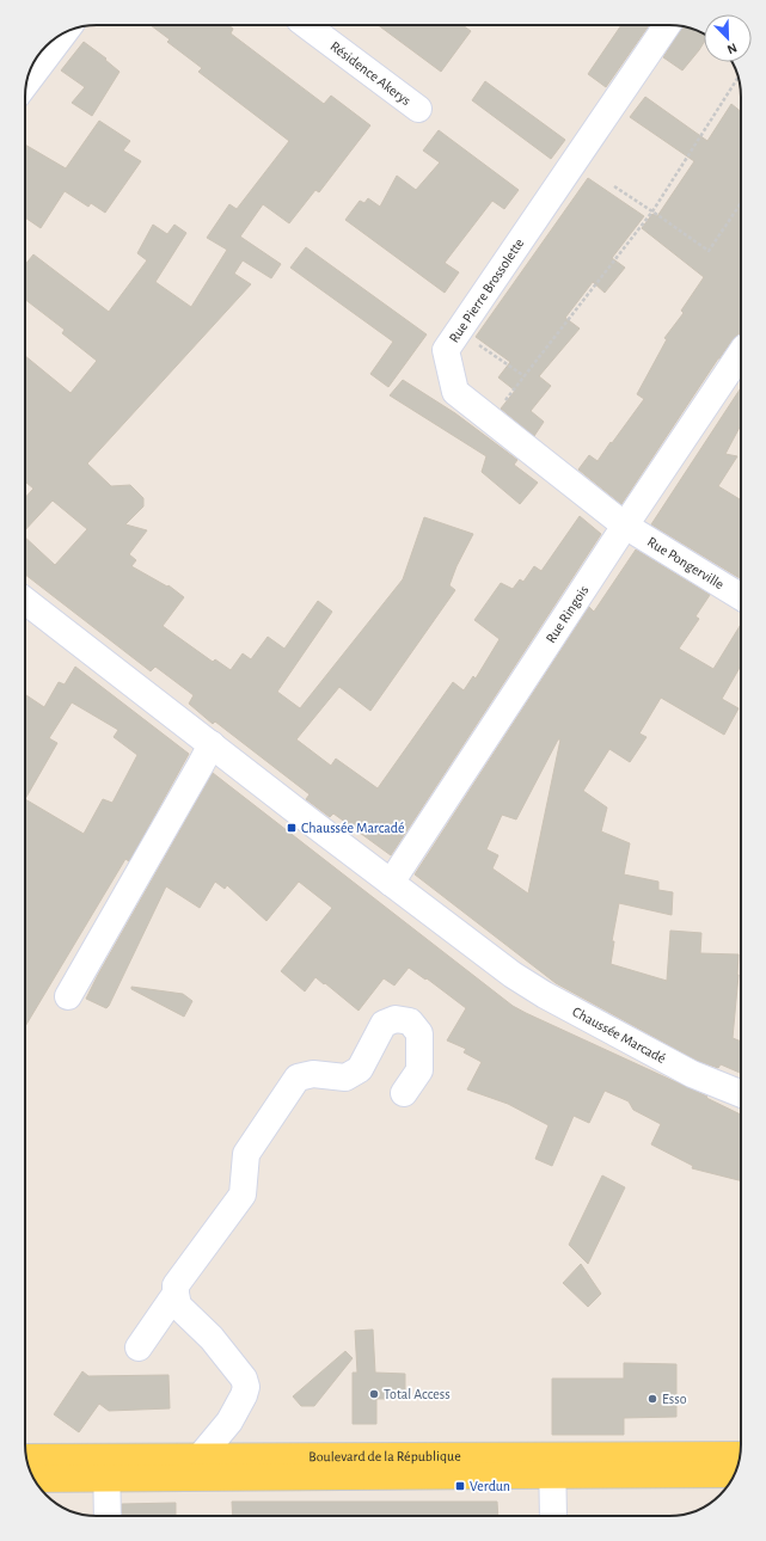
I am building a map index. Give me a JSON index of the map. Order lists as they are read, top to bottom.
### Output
{
  "streets": {
    "main road": ["Boulevard de la République"],
    "street": [
      "Résidence Akerys",
      "Rue Pierre Brossolette",
      "Rue Pongerville",
      "Rue Ringois",
      "Chaussée Marcadé"
    ]
  },
  "crossings": [
    ["Rue Pierre Brossolette", "Rue Pongerville"],
    ["Rue Pierre Brossolette", "Rue Ringois"],
    ["Rue Pongerville", "Rue Ringois"],
    ["Rue Ringois", "Chaussée Marcadé"]
  ],
  "places": {
    "transit": ["Chaussée Marcadé", "Verdun"],
    "other": ["Total Access", "Esso"]
  },
  "north": "bottom right"
}
